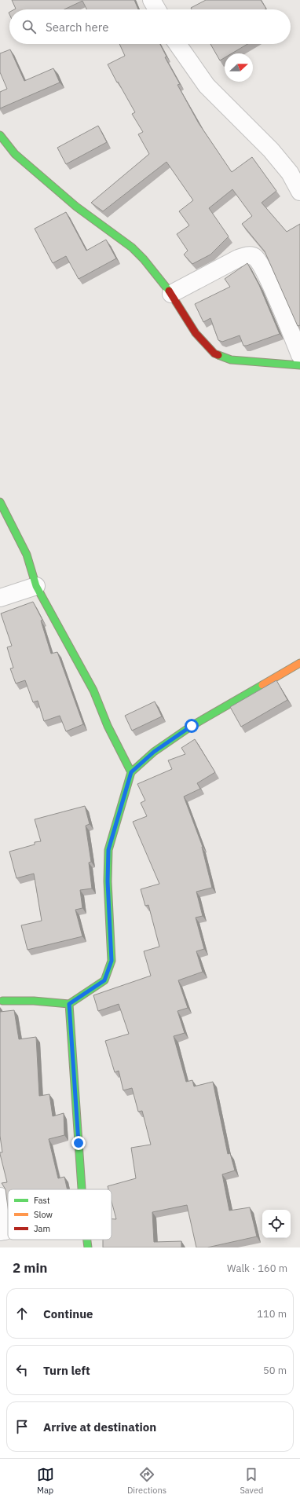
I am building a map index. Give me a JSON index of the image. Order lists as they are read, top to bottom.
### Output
{
  "legend": ["Fast", "Slow", "Jam"],
  "north": "right",
  "page": {
    "search": "Search here",
    "heading": ["2 min", "Walk · 160 m"],
    "list": [
      ["Continue", "110 m"],
      ["Turn left", "50 m"],
      "Arrive at destination"
    ],
    "nav": ["Map", "Directions", "Saved"]
  }
}
